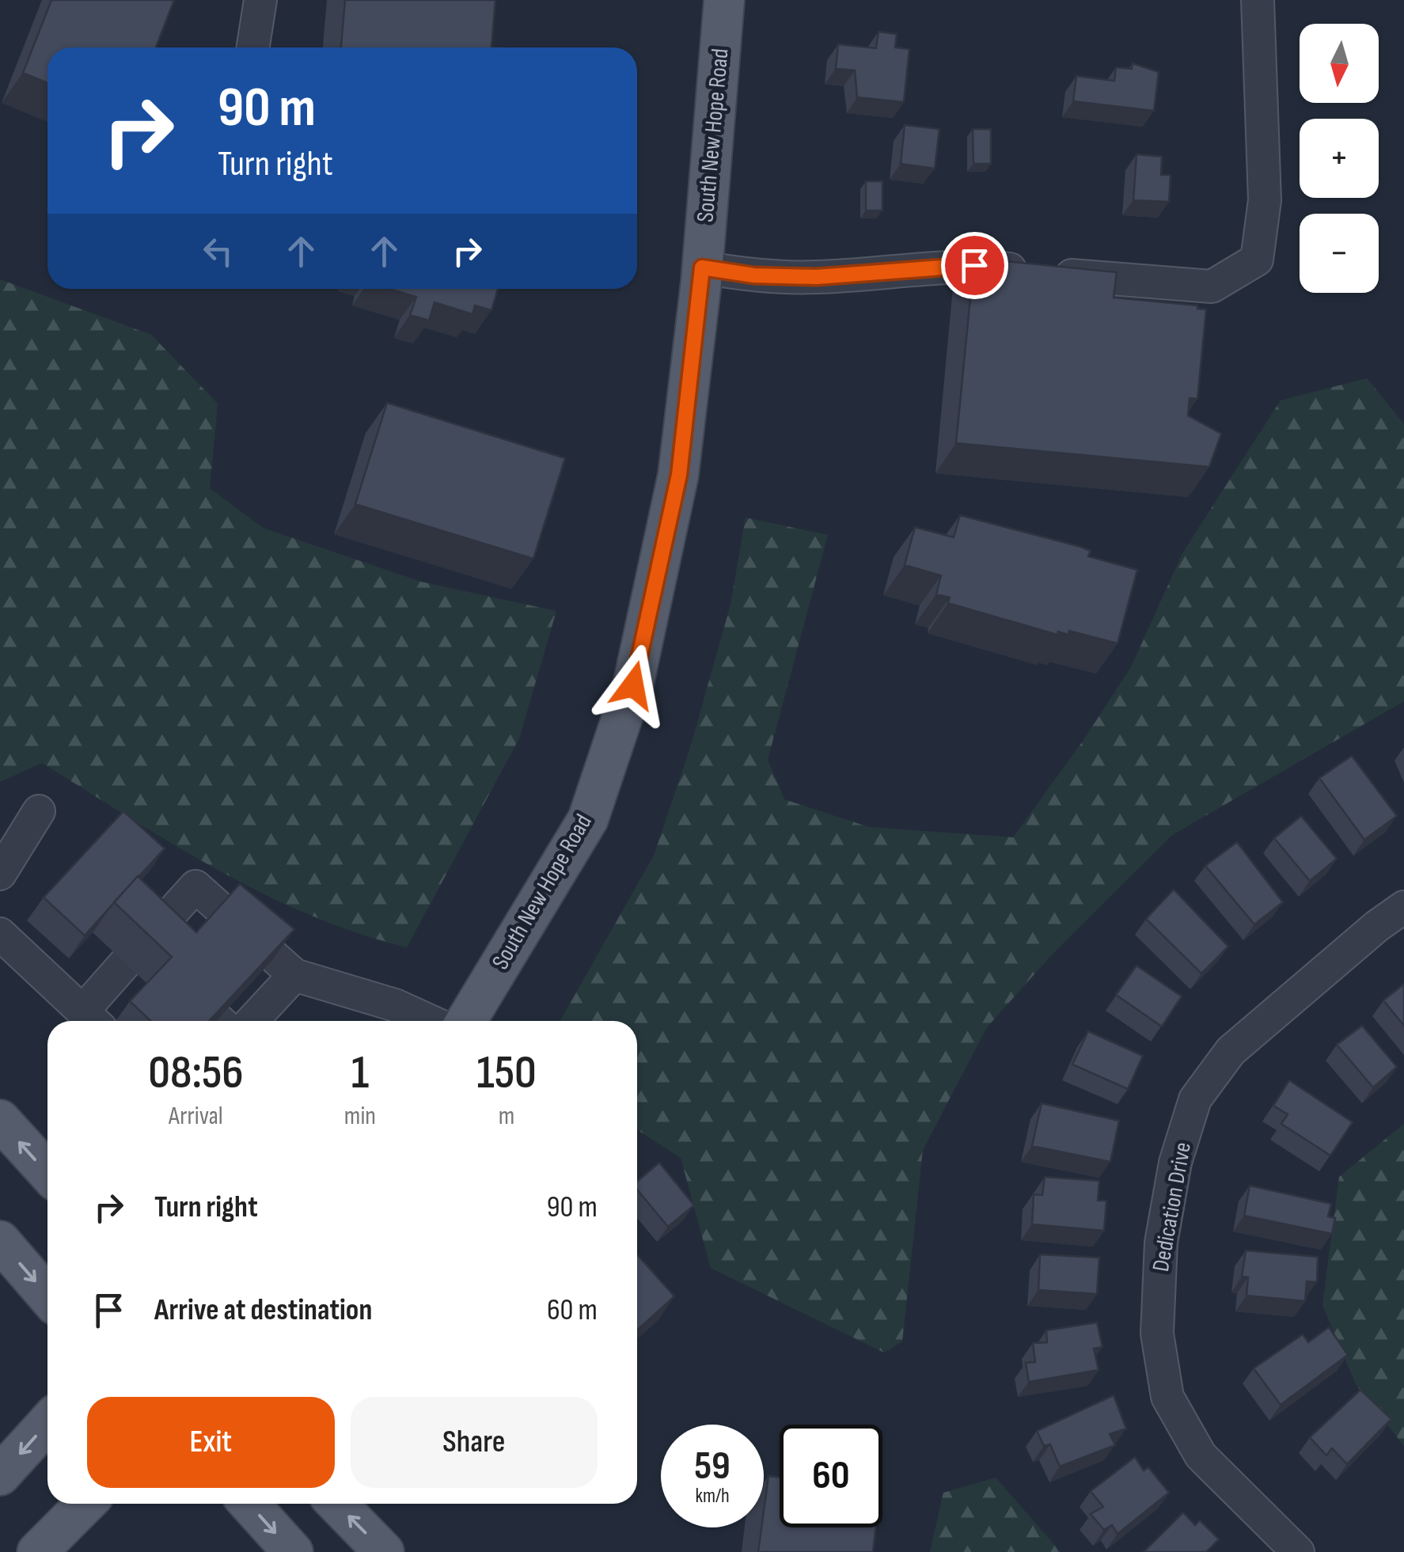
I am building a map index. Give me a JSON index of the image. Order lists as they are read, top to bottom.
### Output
{
  "streets": {
    "main road": ["South New Hope Road"],
    "street": ["Dedication Drive"]
  },
  "north": "bottom",
  "page": {
    "map_buttons": ["+", "−"],
    "turn": ["90 m", "Turn right"],
    "eta": [
      "08:56",
      "Arrival",
      "1",
      "min",
      "150",
      "m"
    ],
    "list": [
      {
        "name": "Turn right",
        "value": "90 m"
      },
      {
        "name": "Arrive at destination",
        "value": "60 m"
      }
    ],
    "buttons": ["Exit", "Share"],
    "speed": "59 km/h",
    "limit": "60"
  }
}
